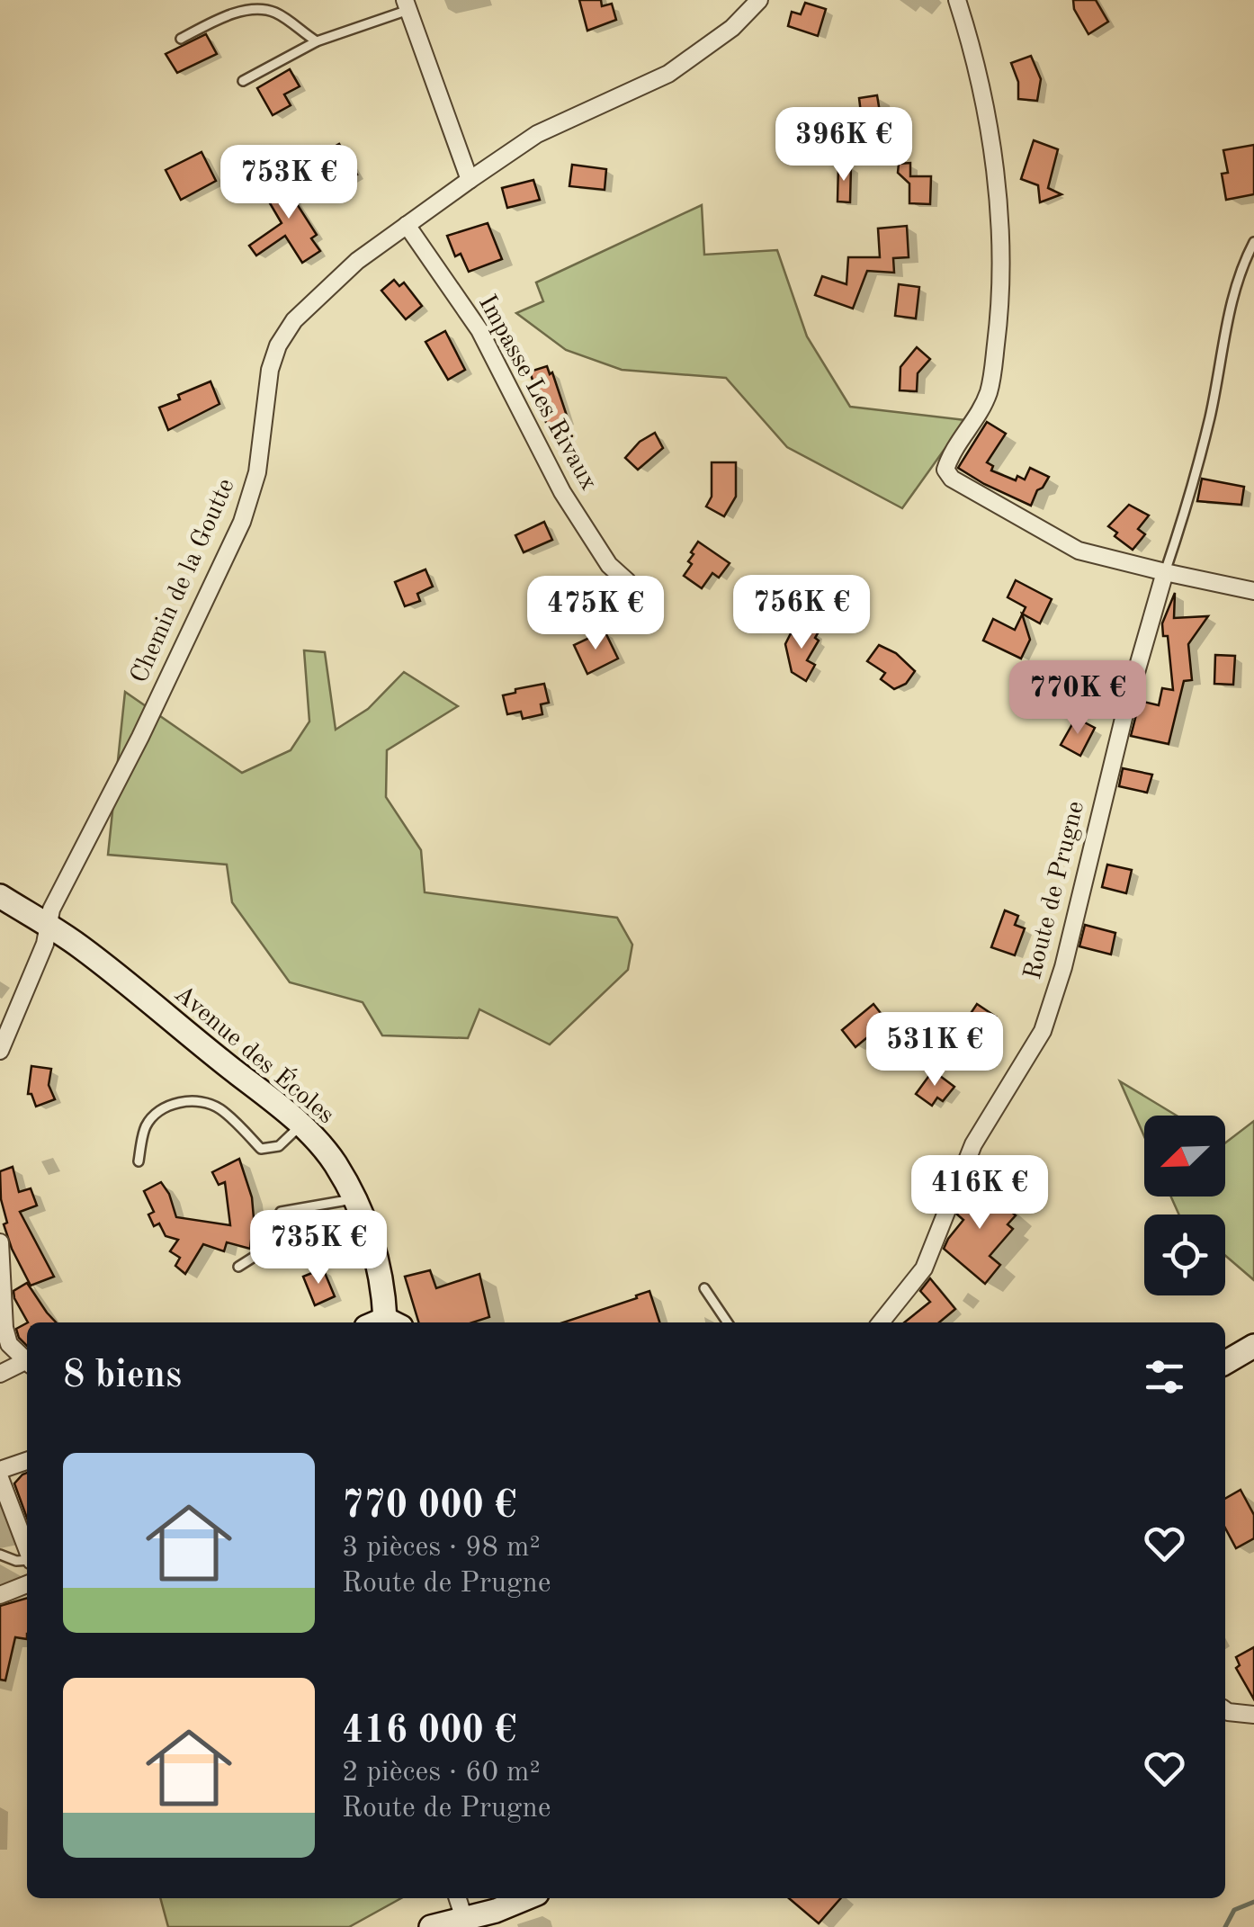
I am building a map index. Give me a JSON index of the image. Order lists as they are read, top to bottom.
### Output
{
  "streets": {
    "street": [
      "Impasse Les Rivaux",
      "Chemin de la Goutte",
      "Route de Prugne",
      "Avenue des Écoles"
    ]
  },
  "crossings": [
    ["Impasse Les Rivaux", "Chemin de la Goutte"],
    ["Chemin de la Goutte", "Avenue des Écoles"]
  ],
  "north": "bottom left",
  "page": {
    "price": [
      "396K €",
      "753K €",
      "756K €",
      "475K €",
      "770K €",
      "531K €",
      "416K €",
      "735K €"
    ],
    "heading": "8 biens",
    "list": [
      {
        "name": "770 000 €",
        "note": "3 pièces · 98 m² · Route de Prugne"
      },
      {
        "name": "416 000 €",
        "note": "2 pièces · 60 m² · Route de Prugne"
      }
    ]
  }
}
